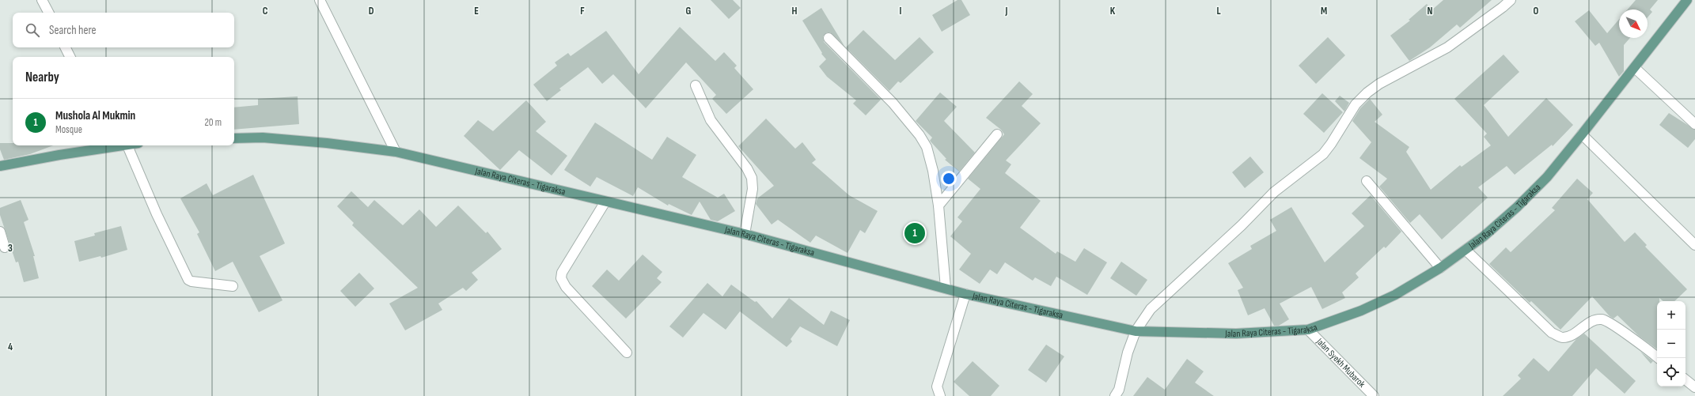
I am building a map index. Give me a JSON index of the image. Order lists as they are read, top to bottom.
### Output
{
  "streets": {
    "main road": ["Jalan Raya Citeras - Tigaraksa"],
    "street": ["Jalan Syekh Mubarok"]
  },
  "crossings": [
    ["Jalan Raya Citeras - Tigaraksa", "Jalan Syekh Mubarok"]
  ],
  "north": "bottom right",
  "page": {
    "search": "Search here",
    "heading": "Nearby",
    "list": [
      {
        "mark": "1",
        "name": "Mushola Al Mukmin",
        "note": "Mosque",
        "value": "20 m"
      }
    ],
    "pins": "1",
    "map_buttons": ["+", "−"]
  },
  "grid": {
    "columns": [
      "C",
      "D",
      "E",
      "F",
      "G",
      "H",
      "I",
      "J",
      "K",
      "L",
      "M",
      "N",
      "O"
    ],
    "rows": ["3", "4"]
  }
}
